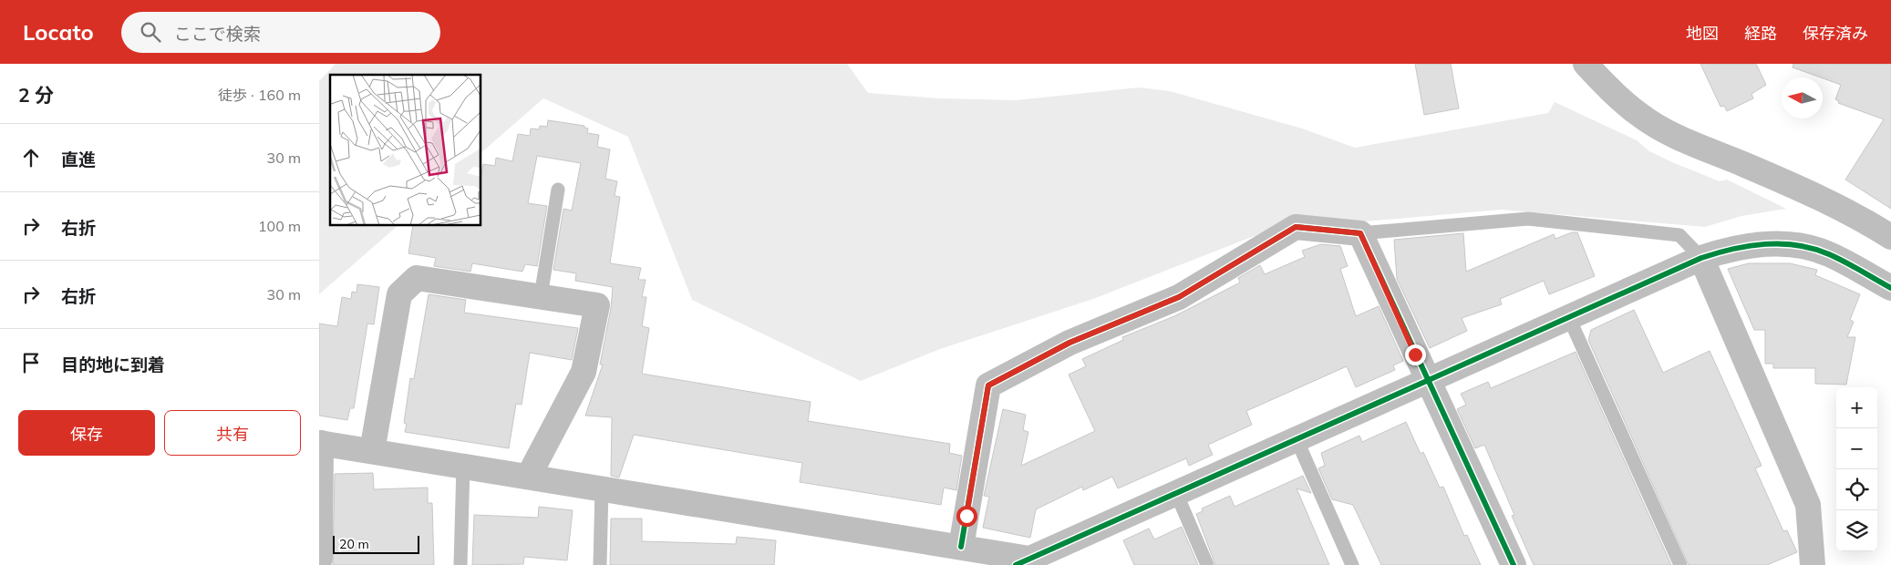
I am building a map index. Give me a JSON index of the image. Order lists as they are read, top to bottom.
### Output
{
  "scale_bar": "20 m",
  "north": "left",
  "page": {
    "header": "Locato",
    "search": "ここで検索",
    "nav": ["地図", "経路", "保存済み"],
    "heading": ["2 分", "徒歩 · 160 m"],
    "list": [
      ["直進", "30 m"],
      ["右折", "100 m"],
      ["右折", "30 m"],
      "目的地に到着"
    ],
    "map_buttons": ["+", "−"],
    "buttons": ["保存", "共有"],
    "scale": "20 m"
  }
}
